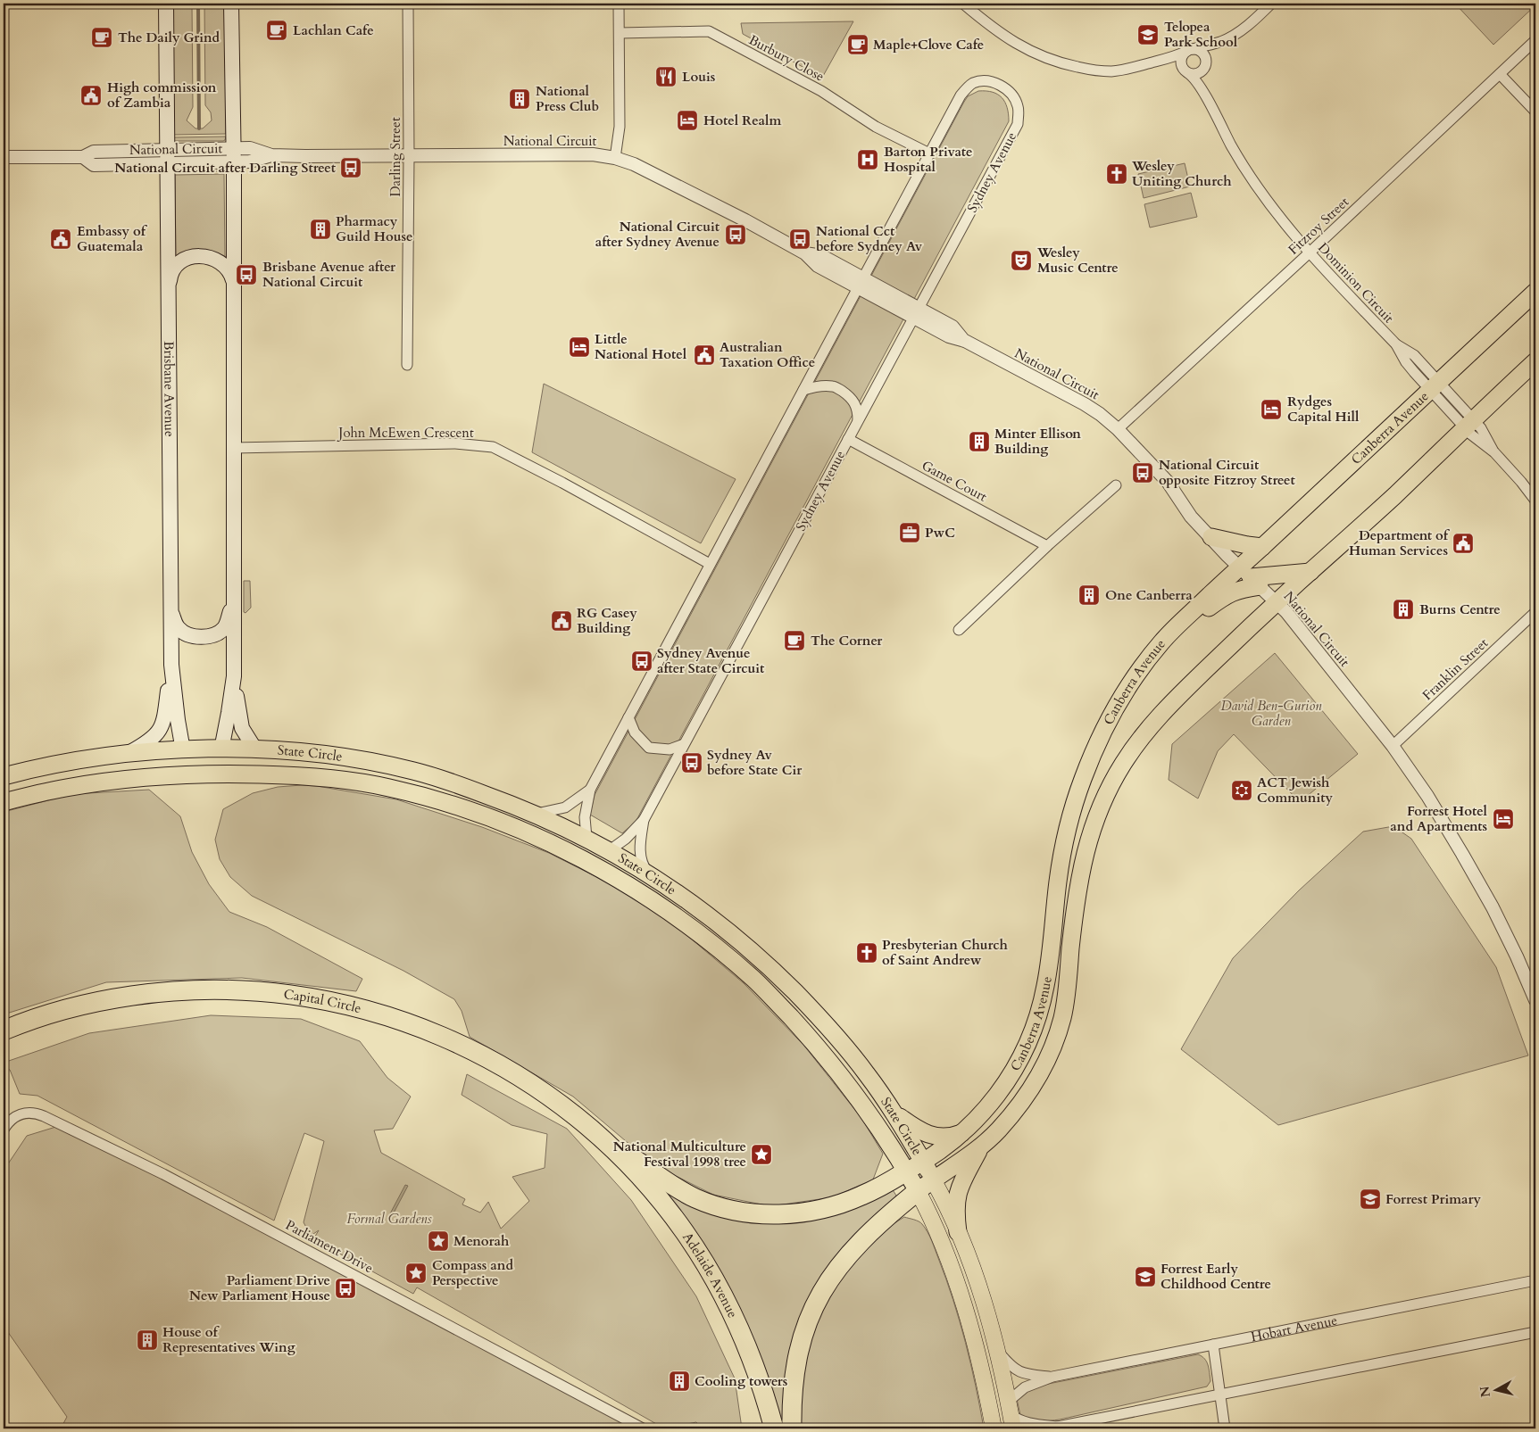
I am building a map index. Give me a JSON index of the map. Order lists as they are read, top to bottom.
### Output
{
  "streets": {
    "highway": [
      "Sydney Avenue",
      "Brisbane Avenue",
      "Canberra Avenue",
      "State Circle",
      "Capital Circle",
      "Adelaide Avenue"
    ],
    "street": [
      "Burbury Close",
      "National Circuit",
      "Darling Street",
      "Fitzroy Street",
      "Dominion Circuit",
      "John McEwen Crescent",
      "Game Court",
      "Franklin Street",
      "Parliament Drive",
      "Hobart Avenue"
    ]
  },
  "crossings": [
    ["Burbury Close", "Sydney Avenue"],
    ["National Circuit", "Darling Street"],
    ["National Circuit", "Sydney Avenue"],
    ["National Circuit", "Fitzroy Street"],
    ["National Circuit", "Brisbane Avenue"],
    ["National Circuit", "Canberra Avenue"],
    ["National Circuit", "Franklin Street"],
    ["Sydney Avenue", "John McEwen Crescent"],
    ["Sydney Avenue", "Game Court"],
    ["Sydney Avenue", "State Circle"],
    ["Fitzroy Street", "Dominion Circuit"],
    ["Dominion Circuit", "Canberra Avenue"],
    ["Brisbane Avenue", "State Circle"],
    ["Canberra Avenue", "State Circle"],
    ["State Circle", "Hobart Avenue"],
    ["Capital Circle", "Adelaide Avenue"]
  ],
  "parks": ["David Ben-Gurion Garden", "Formal Gardens"],
  "places": {
    "cafe": [
      "Lachlan Cafe",
      "The Daily Grind",
      "Maple+Clove Cafe",
      "The Corner"
    ],
    "school or university": ["Telopea Park School", "Forrest Primary", "Forrest Early Childhood Centre"],
    "restaurant": ["Louis"],
    "public building": [
      "High commission of Zambia",
      "Embassy of Guatemala",
      "Australian Taxation Office",
      "Department of Human Services",
      "RG Casey Building"
    ],
    "building": [
      "National Press Club",
      "Pharmacy Guild House",
      "Minter Ellison Building",
      "One Canberra",
      "Burns Centre",
      "House of Representatives Wing",
      "Cooling towers"
    ],
    "hotel": [
      "Hotel Realm",
      "Little National Hotel",
      "Rydges Capital Hill",
      "Forrest Hotel and Apartments"
    ],
    "hospital": ["Barton Private Hospital"],
    "bus stop": [
      "National Circuit after Darling Street",
      "National Circuit after Sydney Avenue",
      "National Cct before Sydney Av",
      "Brisbane Avenue after National Circuit",
      "National Circuit opposite Fitzroy Street",
      "Sydney Avenue after State Circuit",
      "Sydney Av before State Cir",
      "Parliament Drive New Parliament House"
    ],
    "church": ["Wesley Uniting Church", "Presbyterian Church of Saint Andrew"],
    "theatre": ["Wesley Music Centre"],
    "office": ["PwC"],
    "synagogue": ["ACT Jewish Community"],
    "place": ["National Multiculture Festival 1998 tree", "Menorah", "Compass and Perspective"]
  },
  "north": "left"
}
